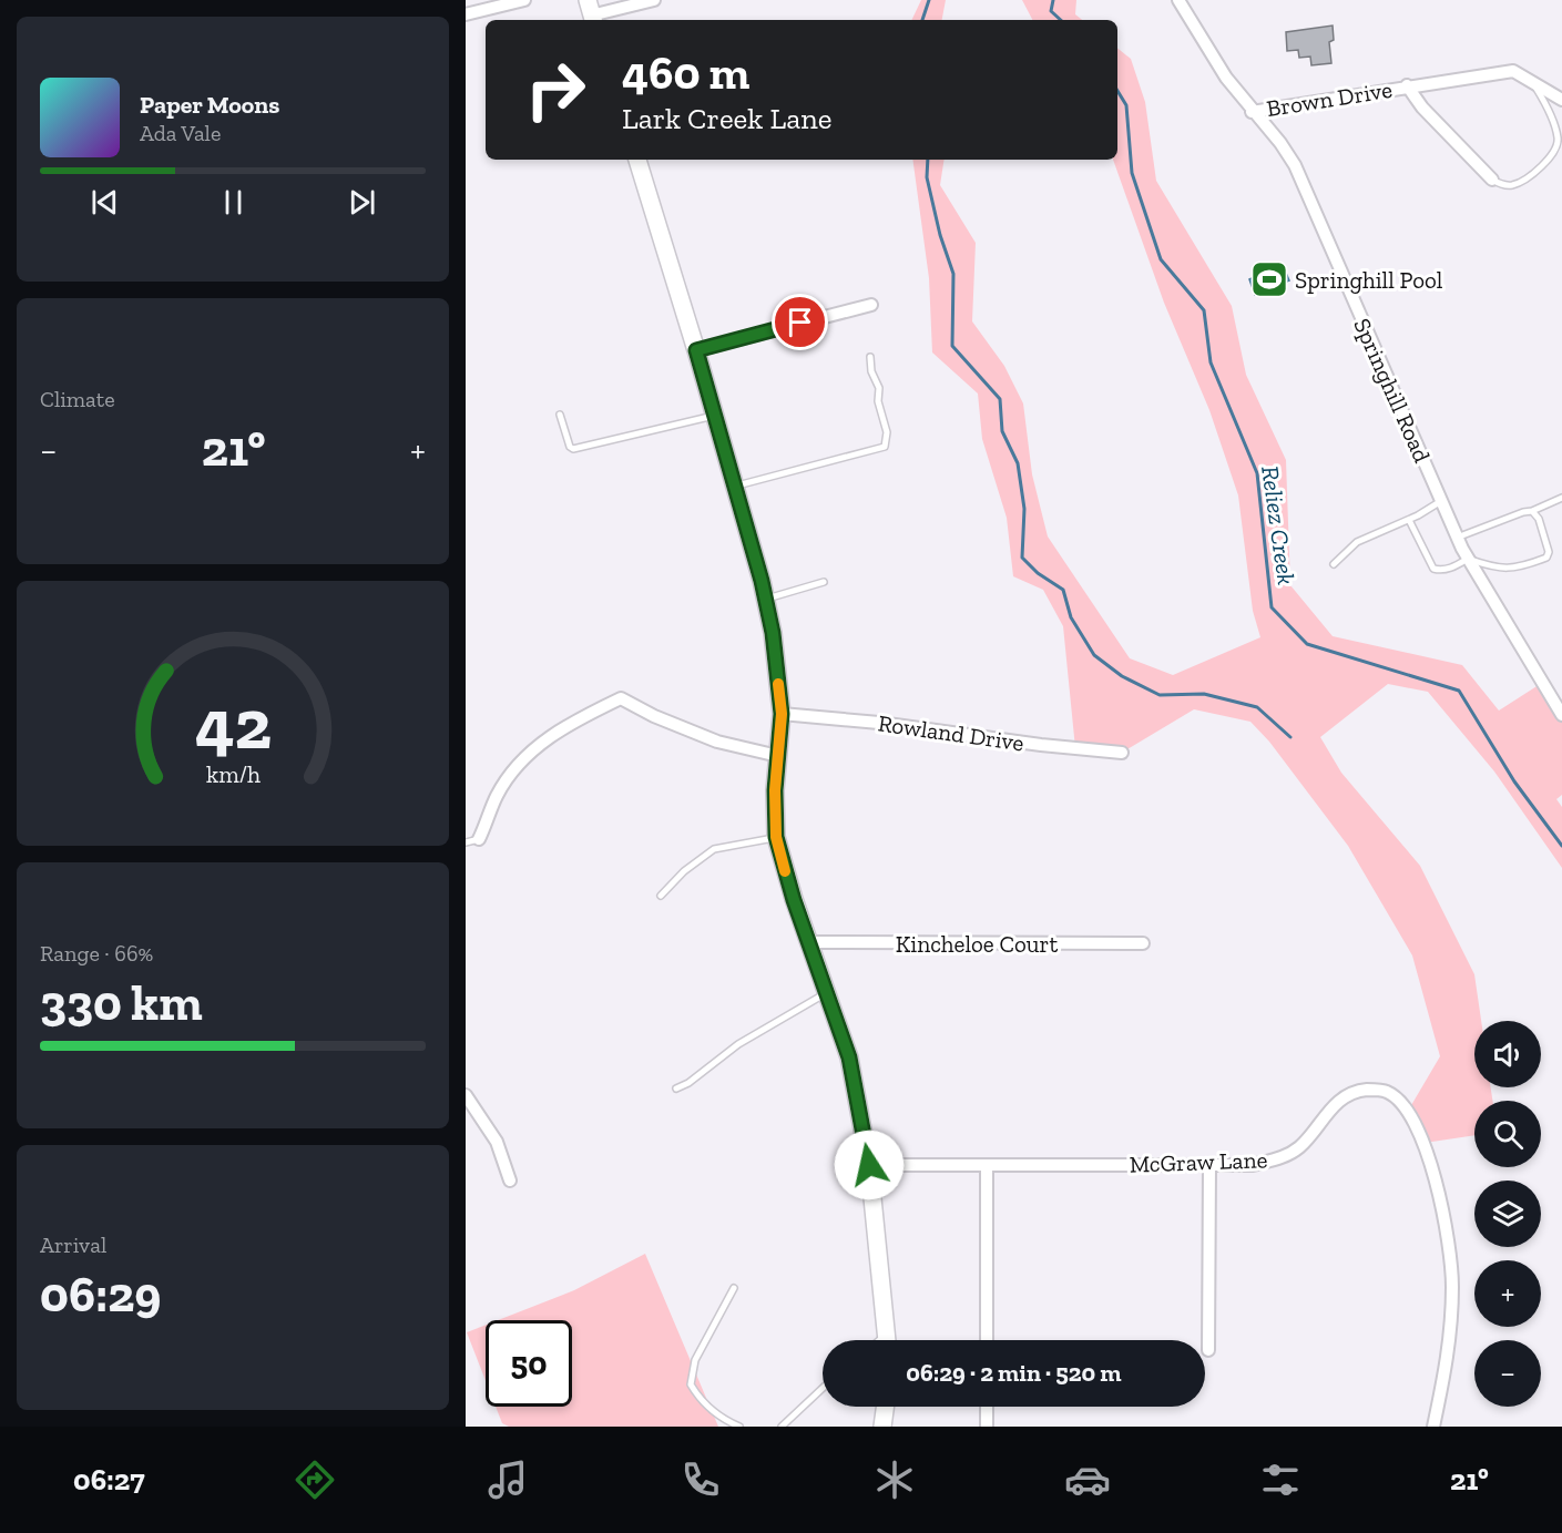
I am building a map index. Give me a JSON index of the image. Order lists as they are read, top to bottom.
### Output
{
  "streets": {
    "street": [
      "Brown Drive",
      "Springhill Road",
      "Rowland Drive",
      "Kincheloe Court",
      "McGraw Lane"
    ]
  },
  "crossings": [
    ["Brown Drive", "Springhill Road"]
  ],
  "water": ["Reliez Creek"],
  "places": {
    "sports": ["Springhill Pool"]
  },
  "page": {
    "turn": ["460 m", "Lark Creek Lane"],
    "song": ["Paper Moons", "Ada Vale"],
    "tile": [
      "Climate",
      ["Range · 66%", "330 km"],
      ["Arrival", "06:29"]
    ],
    "heat": ["−", "21°", "+"],
    "map_buttons": ["+", "−"],
    "limit": "50",
    "trip": "06:29 · 2 min · 520 m",
    "tabs": ["06:27", "21°"],
    "gauge": ["42", "km/h"]
  }
}
